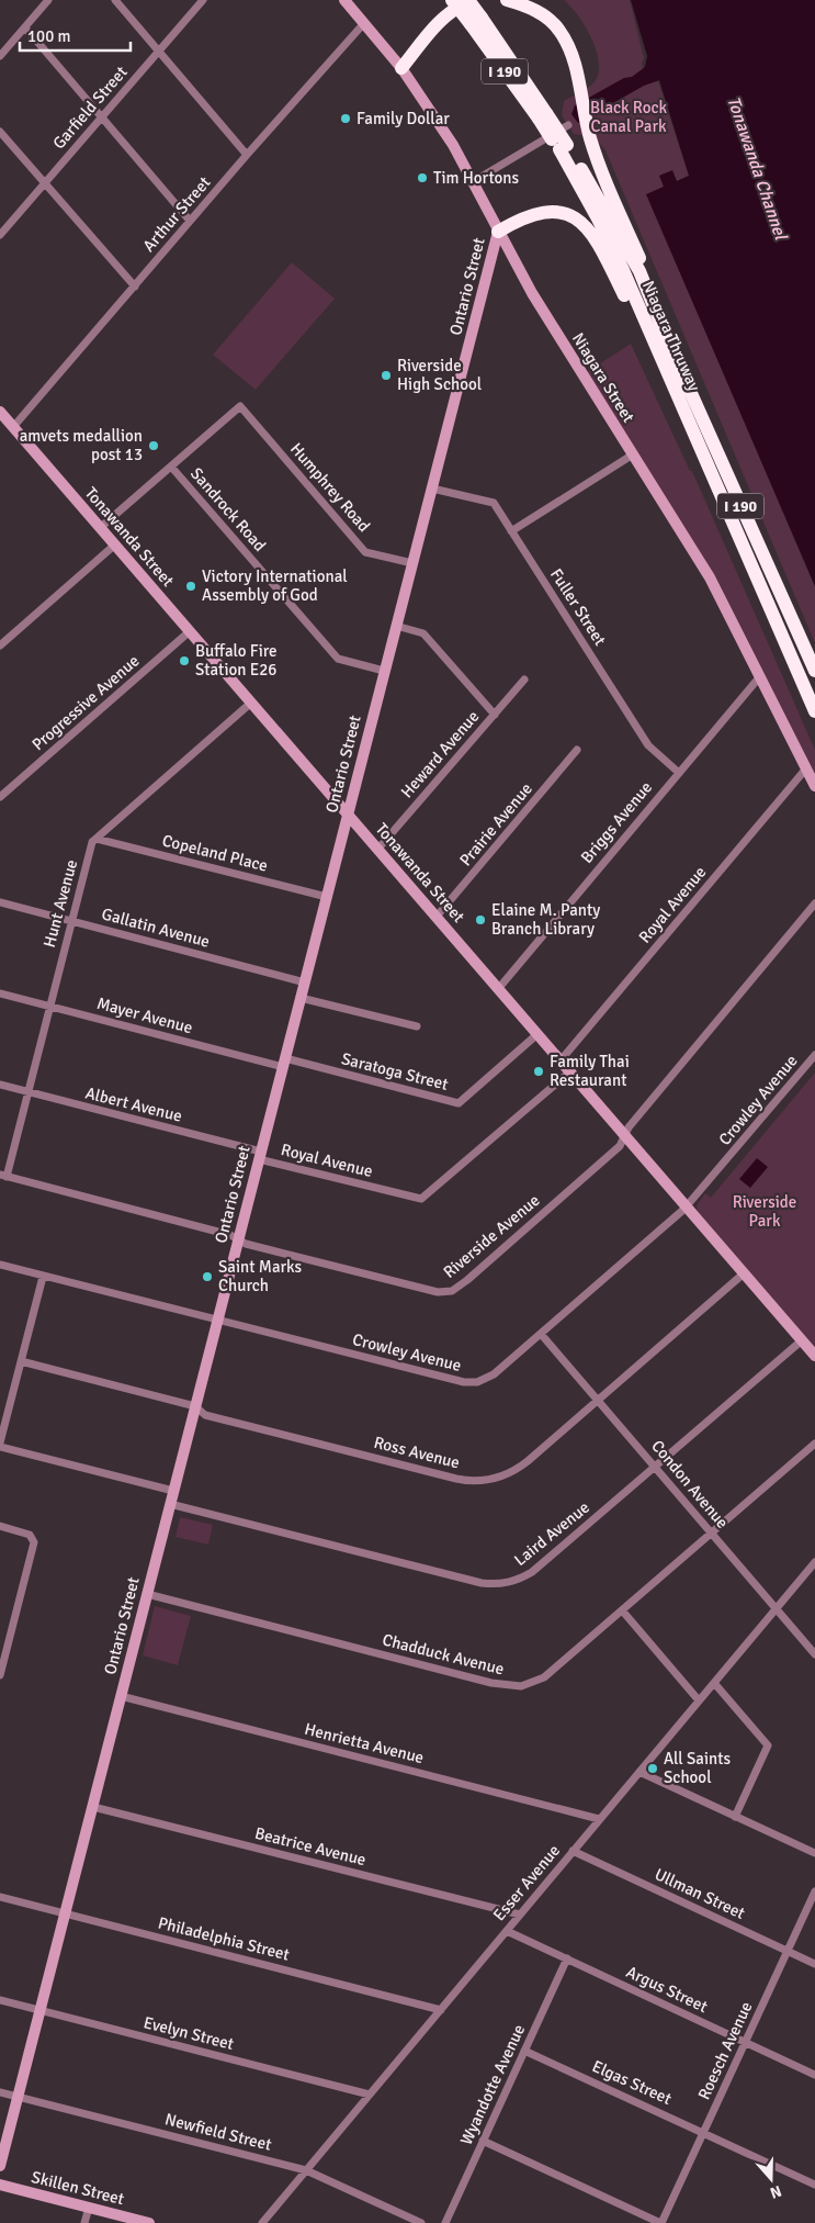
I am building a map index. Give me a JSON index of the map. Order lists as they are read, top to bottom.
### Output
{
  "streets": {
    "highway": ["I 190", "Niagara Thruway"],
    "street": [
      "Garfield Street",
      "Arthur Street",
      "Ontario Street",
      "Niagara Street",
      "Humphrey Road",
      "Sandrock Road",
      "Tonawanda Street",
      "Fuller Street",
      "Progressive Avenue",
      "Heward Avenue",
      "Briggs Avenue",
      "Prairie Avenue",
      "Copeland Place",
      "Hunt Avenue",
      "Royal Avenue",
      "Gallatin Avenue",
      "Mayer Avenue",
      "Saratoga Street",
      "Crowley Avenue",
      "Albert Avenue",
      "Riverside Avenue",
      "Ross Avenue",
      "Condon Avenue",
      "Laird Avenue",
      "Chadduck Avenue",
      "Henrietta Avenue",
      "Beatrice Avenue",
      "Esser Avenue",
      "Ullman Street",
      "Philadelphia Street",
      "Argus Street",
      "Evelyn Street",
      "Roesch Avenue",
      "Elgas Street",
      "Wyandotte Avenue",
      "Newfield Street",
      "Skillen Street"
    ]
  },
  "crossings": [
    ["Arthur Street", "Niagara Street"],
    ["Arthur Street", "Tonawanda Street"],
    ["Ontario Street", "Niagara Street"],
    ["Ontario Street", "Humphrey Road"],
    ["Ontario Street", "Sandrock Road"],
    ["Ontario Street", "Tonawanda Street"],
    ["Ontario Street", "Fuller Street"],
    ["Ontario Street", "Copeland Place"],
    ["Ontario Street", "Royal Avenue"],
    ["Ontario Street", "Gallatin Avenue"],
    ["Ontario Street", "Mayer Avenue"],
    ["Ontario Street", "Saratoga Street"],
    ["Ontario Street", "Crowley Avenue"],
    ["Ontario Street", "Albert Avenue"],
    ["Ontario Street", "Riverside Avenue"],
    ["Ontario Street", "Ross Avenue"],
    ["Ontario Street", "Laird Avenue"],
    ["Ontario Street", "Chadduck Avenue"],
    ["Ontario Street", "Henrietta Avenue"],
    ["Ontario Street", "Beatrice Avenue"],
    ["Ontario Street", "Philadelphia Street"],
    ["Ontario Street", "Evelyn Street"],
    ["Ontario Street", "Newfield Street"],
    ["Niagara Street", "Briggs Avenue"],
    ["Niagara Street", "Royal Avenue"],
    ["Humphrey Road", "Sandrock Road"],
    ["Tonawanda Street", "Progressive Avenue"],
    ["Tonawanda Street", "Heward Avenue"],
    ["Tonawanda Street", "Briggs Avenue"],
    ["Tonawanda Street", "Prairie Avenue"],
    ["Tonawanda Street", "Hunt Avenue"],
    ["Tonawanda Street", "Royal Avenue"],
    ["Tonawanda Street", "Saratoga Street"],
    ["Tonawanda Street", "Crowley Avenue"],
    ["Tonawanda Street", "Riverside Avenue"],
    ["Tonawanda Street", "Ross Avenue"],
    ["Tonawanda Street", "Laird Avenue"],
    ["Fuller Street", "Briggs Avenue"],
    ["Copeland Place", "Hunt Avenue"],
    ["Hunt Avenue", "Gallatin Avenue"],
    ["Hunt Avenue", "Mayer Avenue"],
    ["Hunt Avenue", "Albert Avenue"],
    ["Hunt Avenue", "Riverside Avenue"],
    ["Royal Avenue", "Albert Avenue"],
    ["Mayer Avenue", "Saratoga Street"],
    ["Crowley Avenue", "Condon Avenue"],
    ["Ross Avenue", "Condon Avenue"],
    ["Condon Avenue", "Laird Avenue"],
    ["Condon Avenue", "Chadduck Avenue"],
    ["Condon Avenue", "Esser Avenue"],
    ["Henrietta Avenue", "Esser Avenue"],
    ["Beatrice Avenue", "Esser Avenue"],
    ["Esser Avenue", "Ullman Street"],
    ["Esser Avenue", "Philadelphia Street"],
    ["Esser Avenue", "Argus Street"],
    ["Esser Avenue", "Evelyn Street"],
    ["Esser Avenue", "Newfield Street"],
    ["Ullman Street", "Roesch Avenue"],
    ["Argus Street", "Roesch Avenue"],
    ["Argus Street", "Wyandotte Avenue"],
    ["Roesch Avenue", "Elgas Street"],
    ["Elgas Street", "Wyandotte Avenue"]
  ],
  "water": ["Tonawanda Channel"],
  "parks": ["Black Rock Canal Park", "Riverside Park"],
  "places": [
    "Family Dollar",
    "Tim Hortons",
    "Riverside High School",
    "amvets medallion post 13",
    "Victory International Assembly of God",
    "Buffalo Fire Station E26",
    "Elaine M. Panty Branch Library",
    "Family Thai Restaurant",
    "Saint Marks Church",
    "All Saints School"
  ],
  "scale_bar": "100 m",
  "north": "bottom"
}
